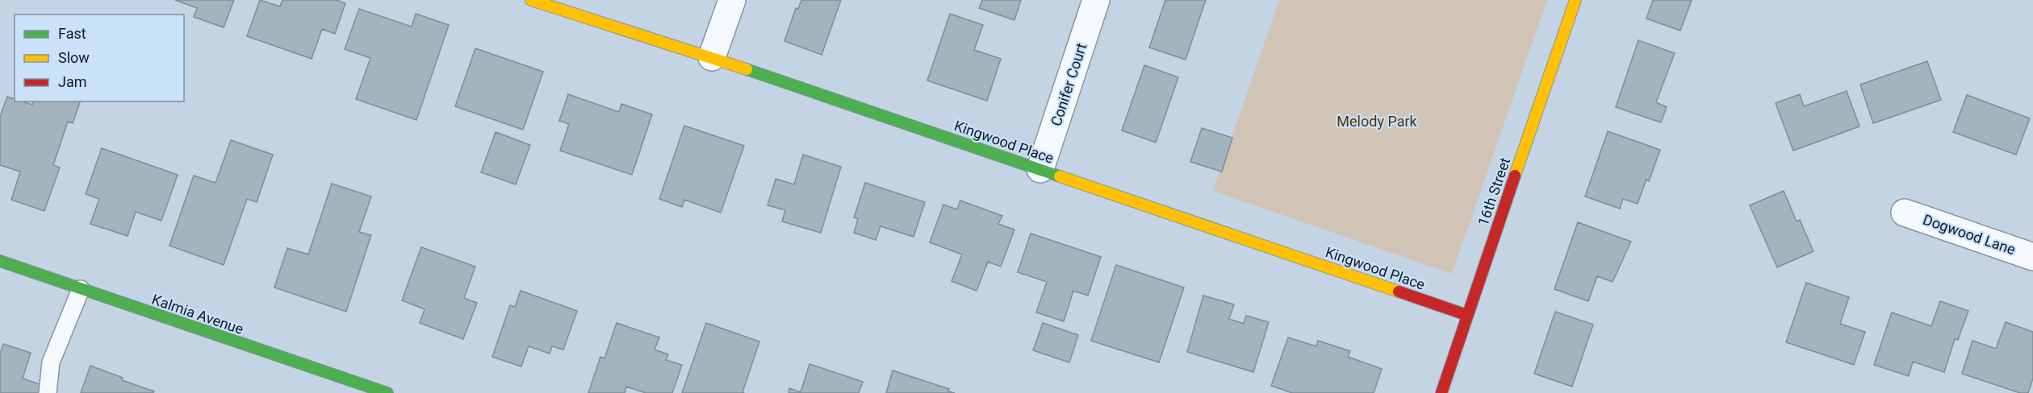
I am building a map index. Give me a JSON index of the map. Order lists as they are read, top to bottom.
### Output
{
  "streets": {
    "street": [
      "Conifer Court",
      "Kingwood Place",
      "16th Street",
      "Dogwood Lane",
      "Kalmia Avenue"
    ]
  },
  "crossings": [
    ["Conifer Court", "Kingwood Place"],
    ["Kingwood Place", "16th Street"]
  ],
  "parks": ["Melody Park"],
  "legend": ["Fast", "Slow", "Jam"]
}
